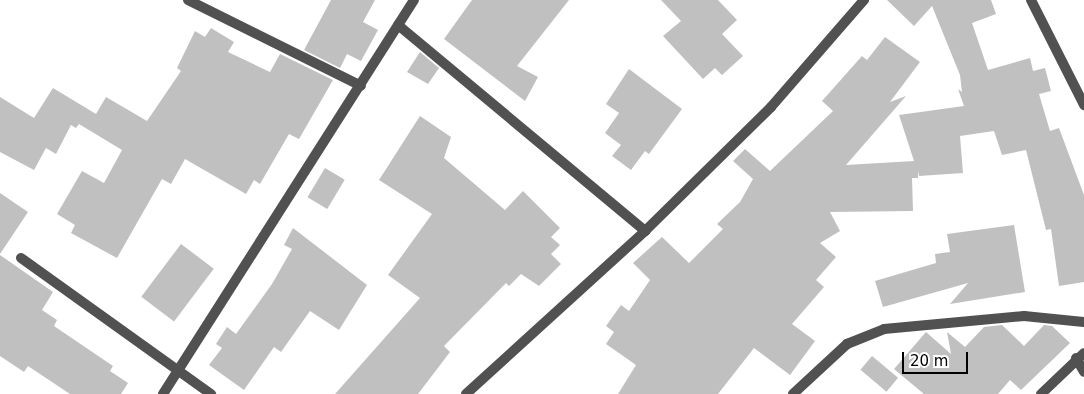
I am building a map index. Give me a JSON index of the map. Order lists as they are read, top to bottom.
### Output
{
  "scale_bar": "20 m"
}
